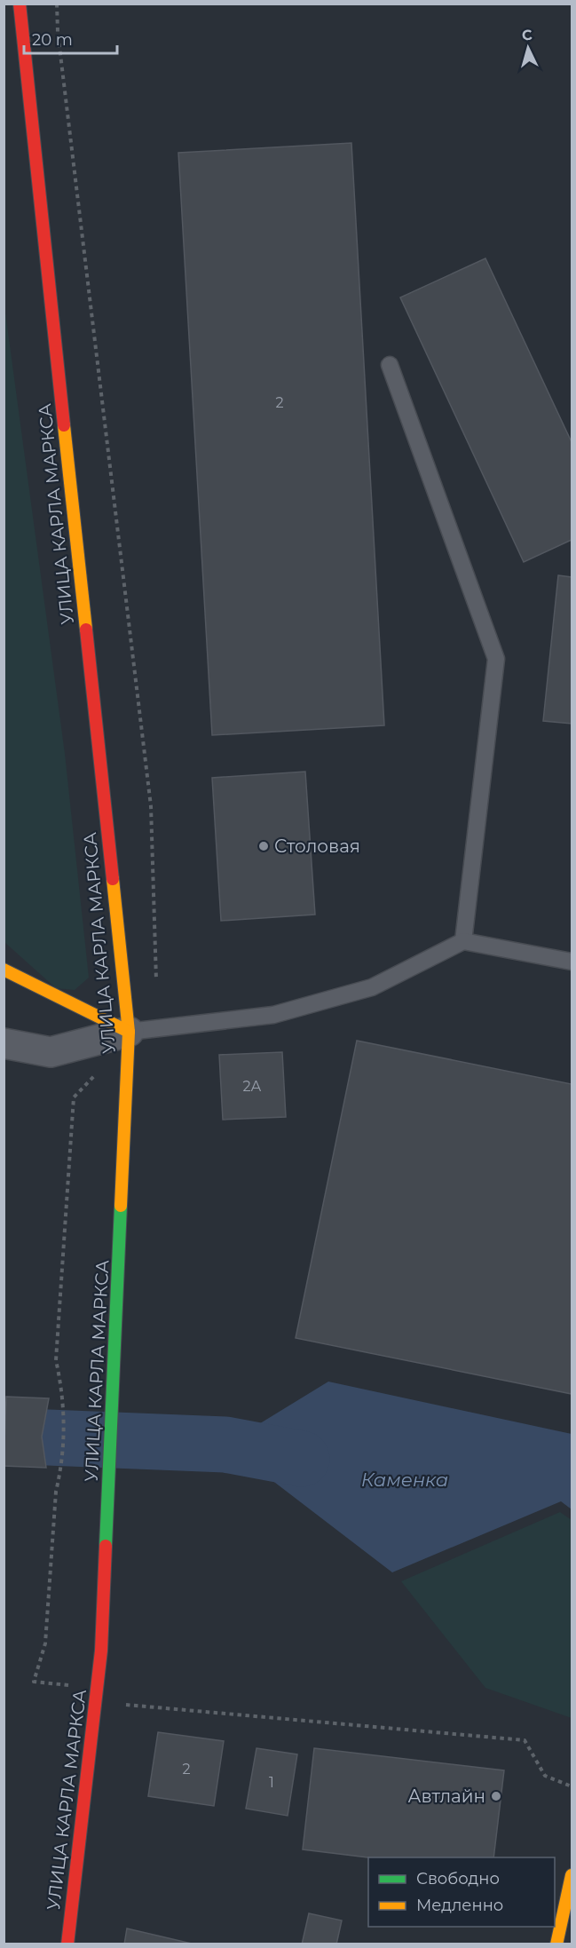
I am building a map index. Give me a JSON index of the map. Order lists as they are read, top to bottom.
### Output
{
  "streets": {
    "main road": ["УЛИЦА КАРЛА МАРКСА"]
  },
  "water": ["Каменка"],
  "places": ["Столовая", "Автлайн"],
  "house_numbers": [
    "2",
    "2А",
    "2",
    "1"
  ],
  "legend": ["Свободно", "Медленно"],
  "scale_bar": "20 m",
  "north": "top"
}
